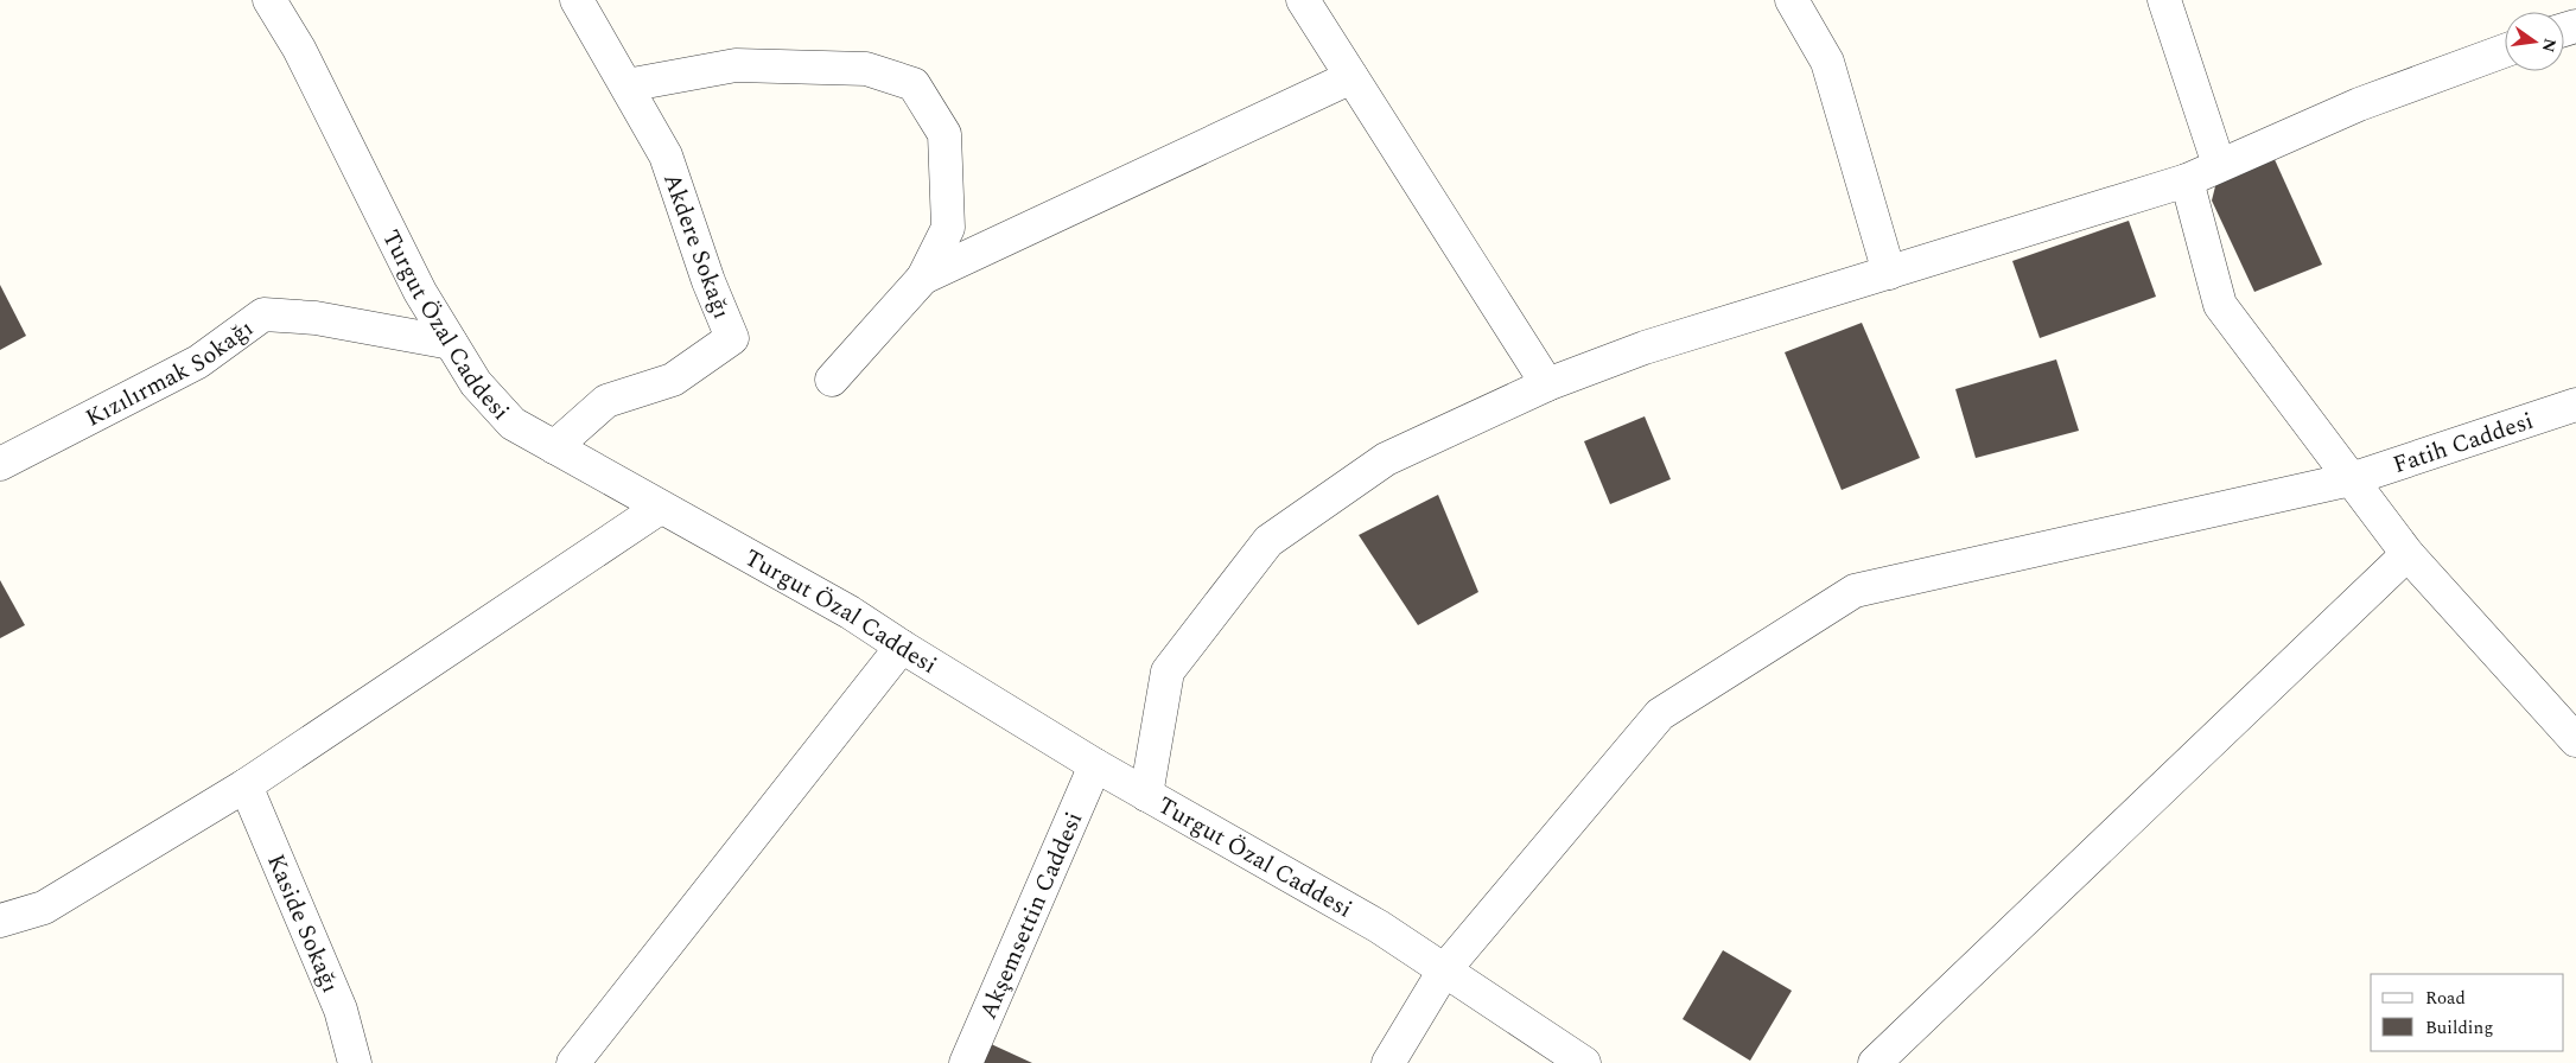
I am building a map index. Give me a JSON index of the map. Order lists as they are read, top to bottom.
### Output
{
  "streets": {
    "street": [
      "Akdere Sokağı",
      "Turgut Özal Caddesi",
      "Kızılırmak Sokağı",
      "Fatih Caddesi",
      "Akşemsettin Caddesi",
      "Kaside Sokağı"
    ]
  },
  "crossings": [
    ["Akdere Sokağı", "Turgut Özal Caddesi"],
    ["Turgut Özal Caddesi", "Kızılırmak Sokağı"],
    ["Turgut Özal Caddesi", "Fatih Caddesi"],
    ["Turgut Özal Caddesi", "Akşemsettin Caddesi"]
  ],
  "legend": ["Road", "Building"],
  "north": "right"
}
